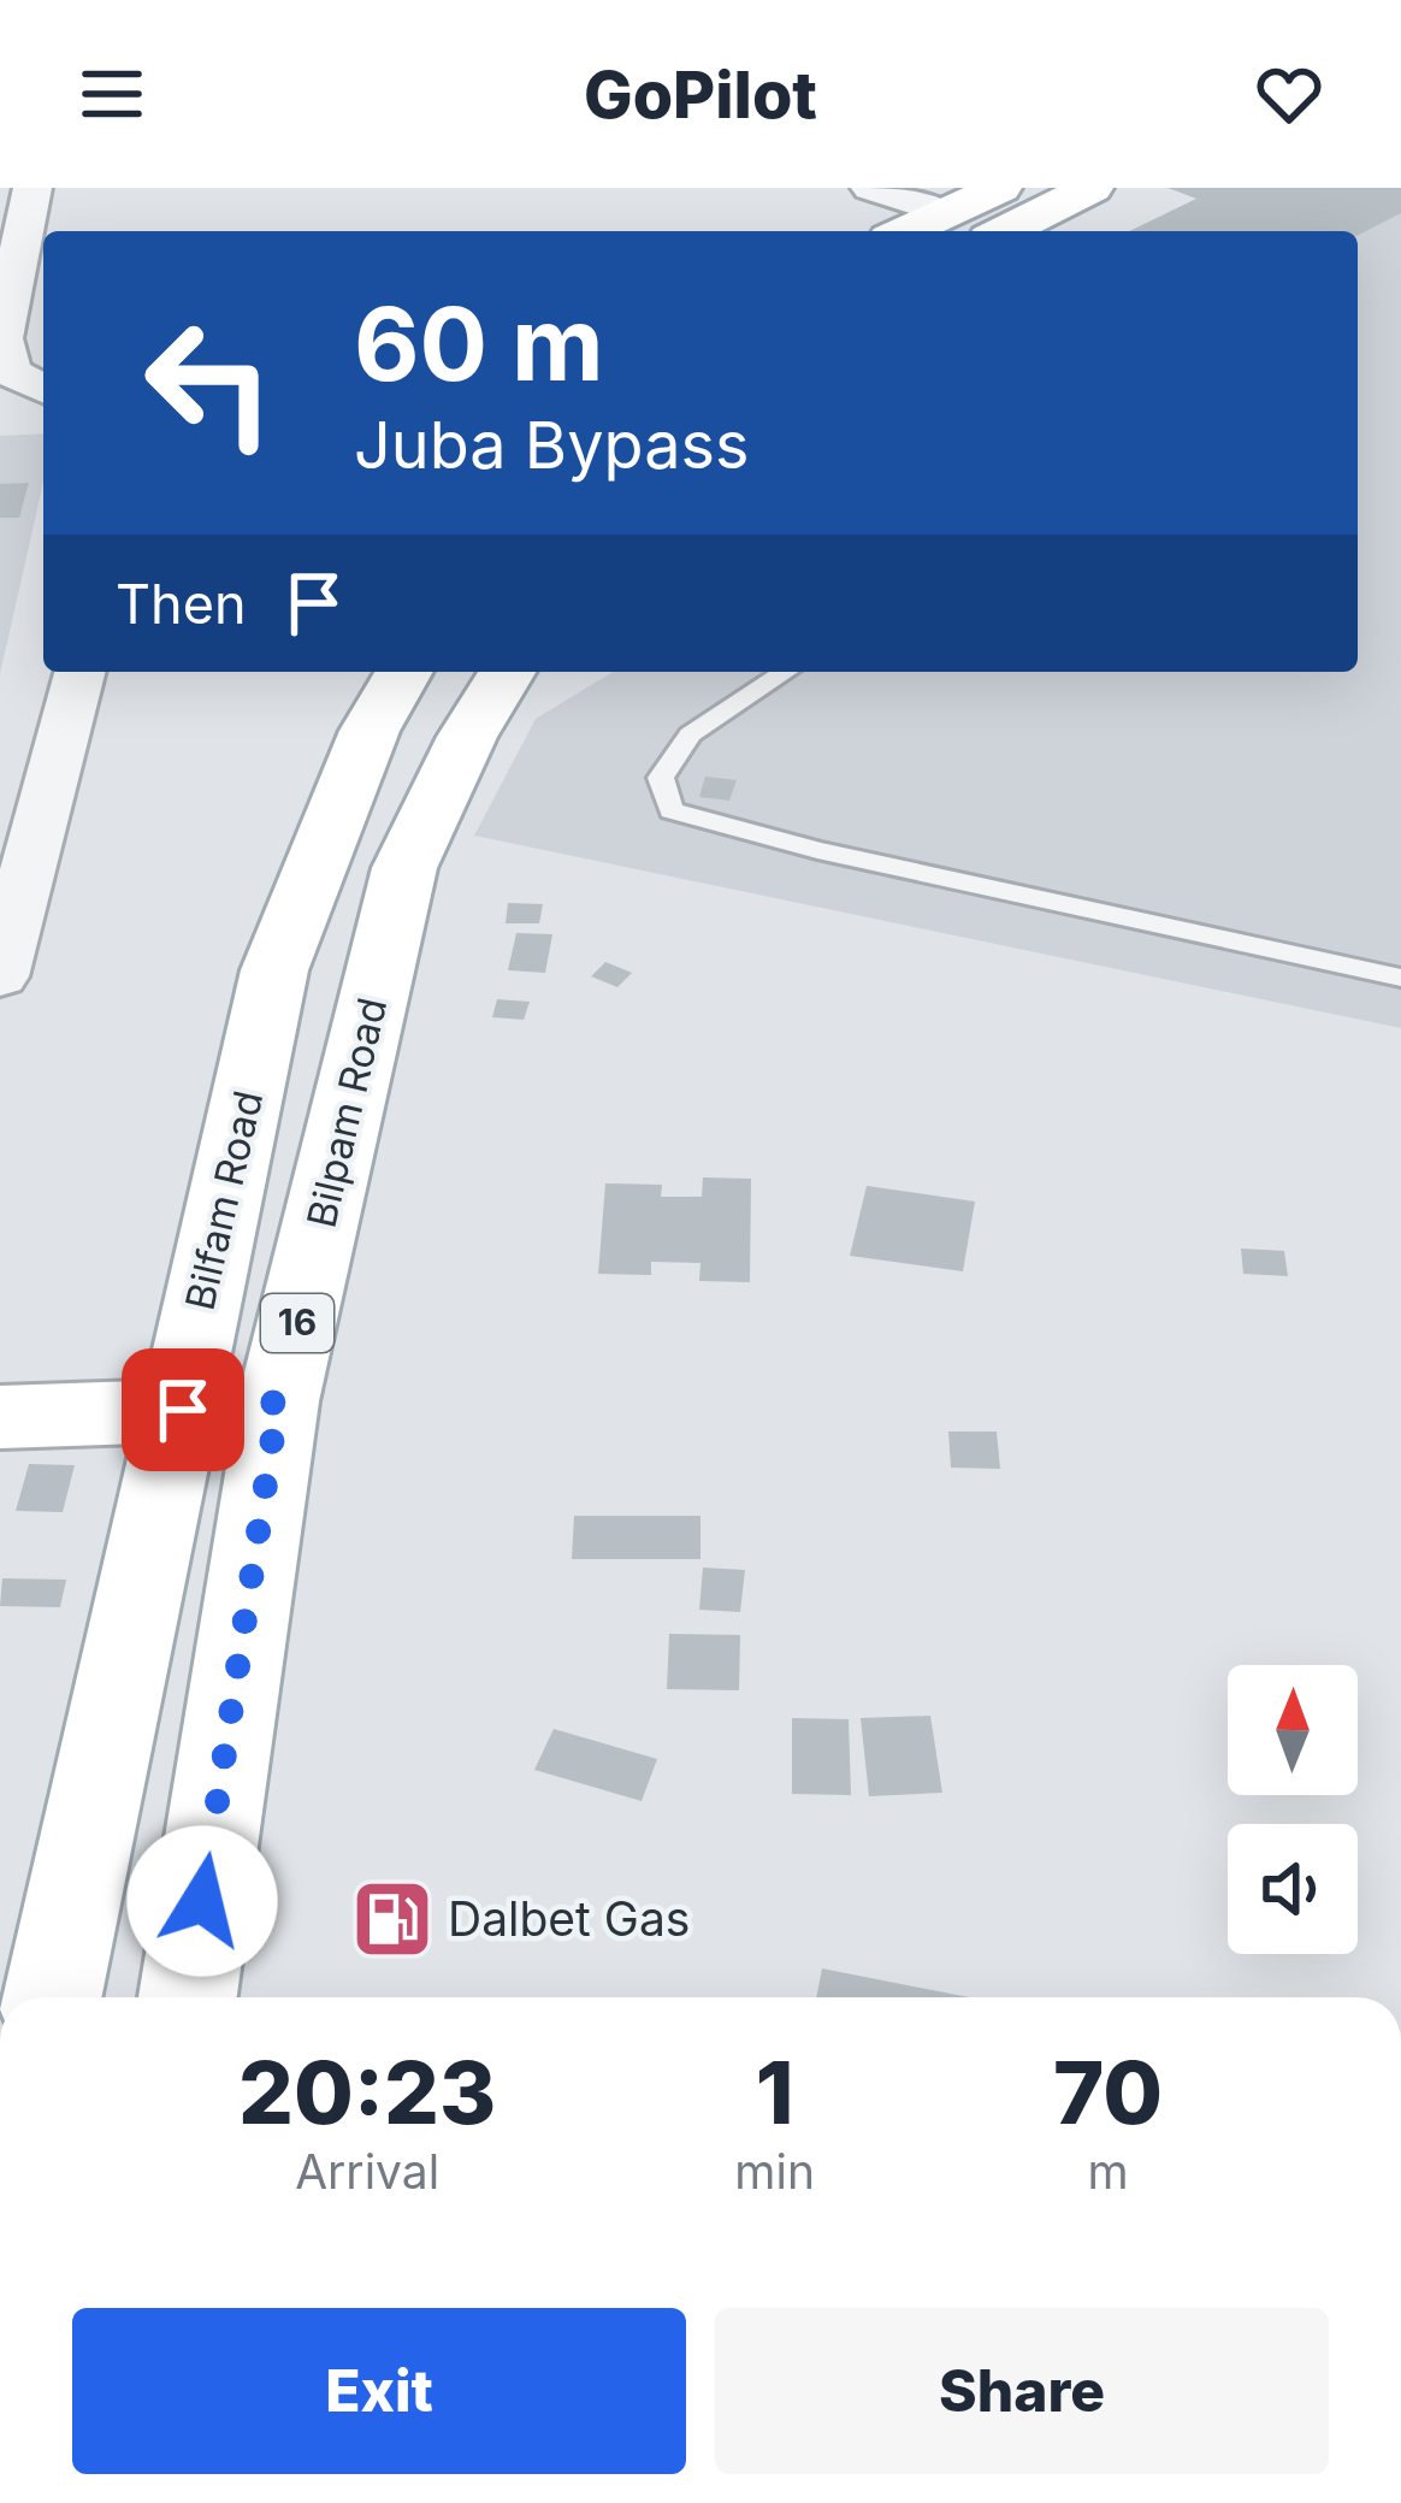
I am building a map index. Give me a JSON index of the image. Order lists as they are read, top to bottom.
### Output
{
  "streets": {
    "main road": ["Bilpam Road", "Bilfam Road", "16"]
  },
  "places": {
    "fuel station": ["Dalbet Gas"]
  },
  "north": "top",
  "page": {
    "header": "GoPilot",
    "turn": ["60 m", "Juba Bypass"],
    "then": "Then",
    "eta": [
      "20:23",
      "Arrival",
      "1",
      "min",
      "70",
      "m"
    ],
    "buttons": ["Exit", "Share"]
  }
}
